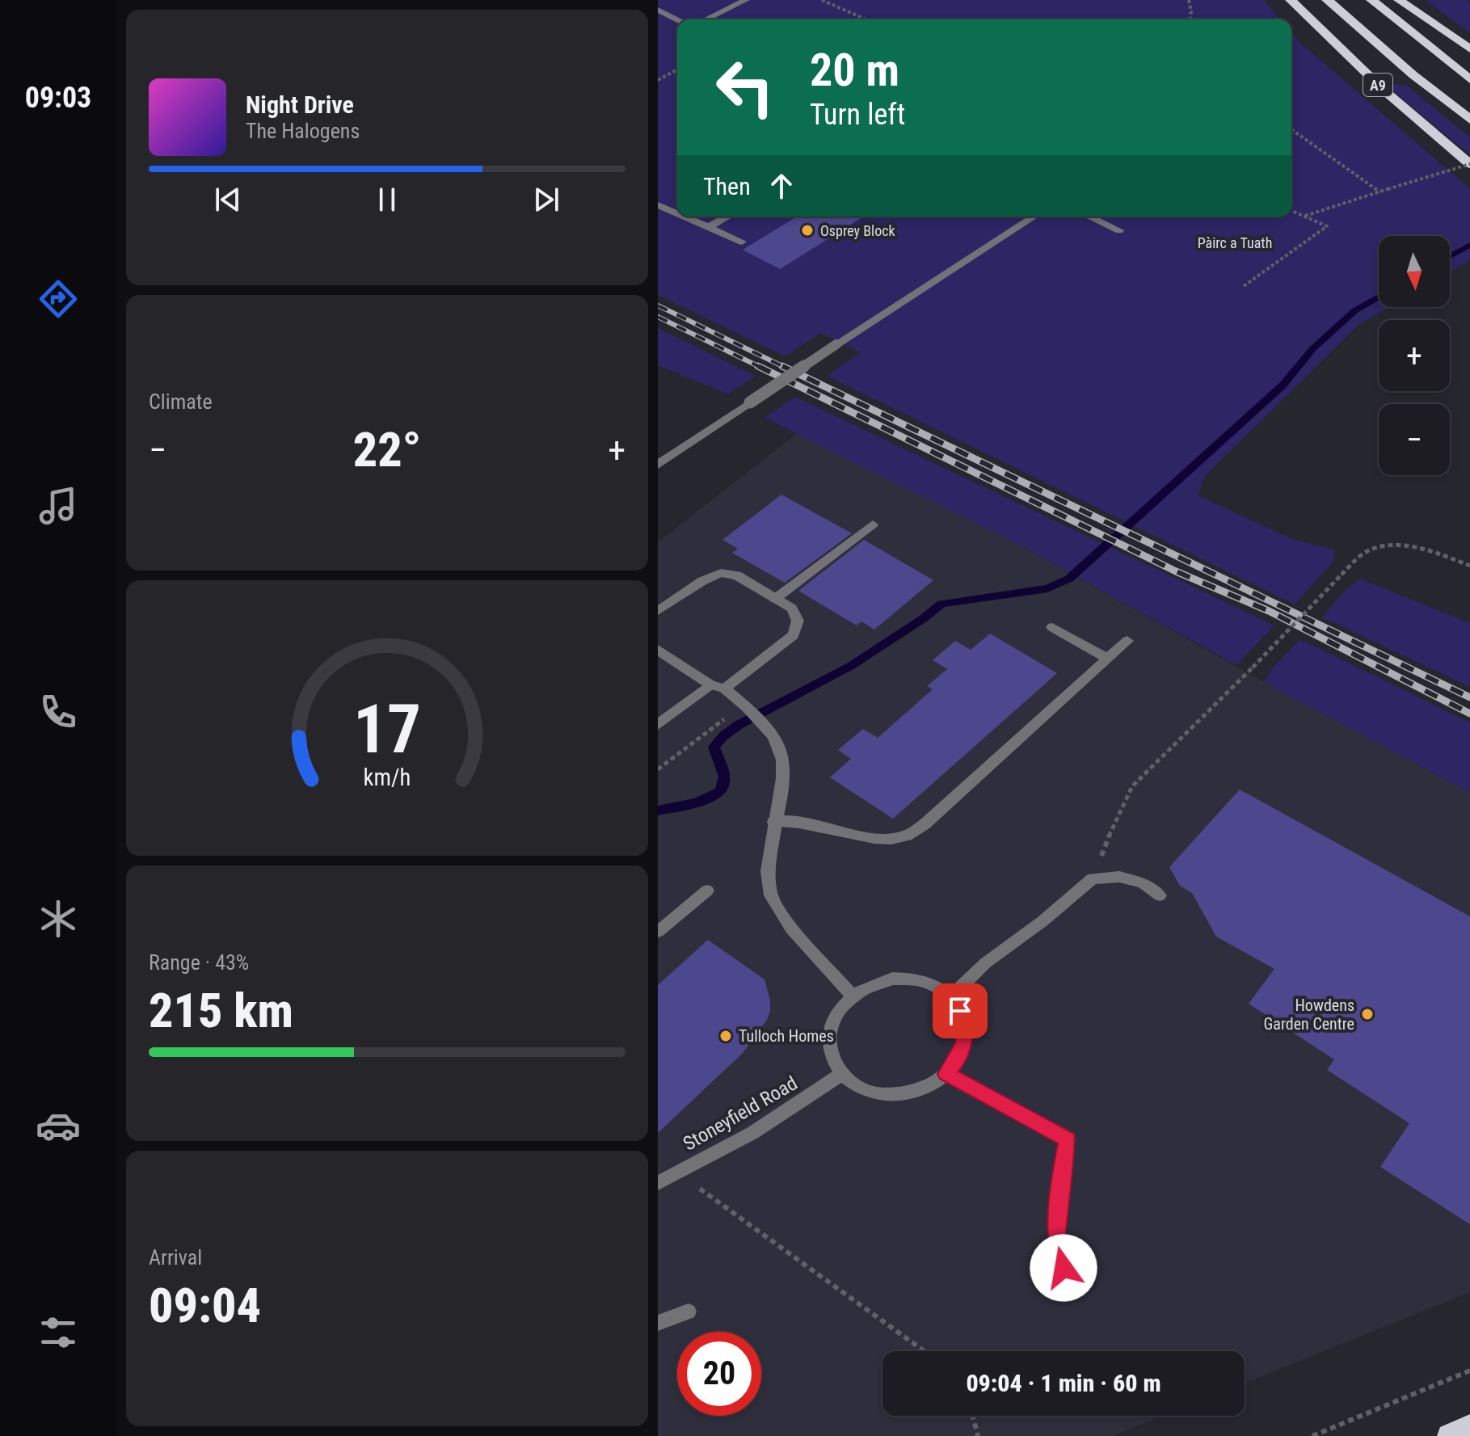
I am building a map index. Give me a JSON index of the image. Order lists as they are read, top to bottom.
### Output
{
  "streets": {
    "highway": ["A9"],
    "street": ["Stoneyfield Road"]
  },
  "parks": ["Pàirc a Tuath"],
  "places": ["Osprey Block", "Howdens Garden Centre", "Tulloch Homes"],
  "north": "bottom",
  "page": {
    "tabs": "09:03",
    "turn": ["20 m", "Turn left"],
    "song": ["Night Drive", "The Halogens"],
    "then": "Then",
    "map_buttons": ["+", "−"],
    "tile": [
      "Climate",
      ["Range · 43%", "215 km"],
      ["Arrival", "09:04"]
    ],
    "heat": ["−", "22°", "+"],
    "limit": "20",
    "trip": "09:04 · 1 min · 60 m",
    "gauge": ["17", "km/h"]
  }
}
